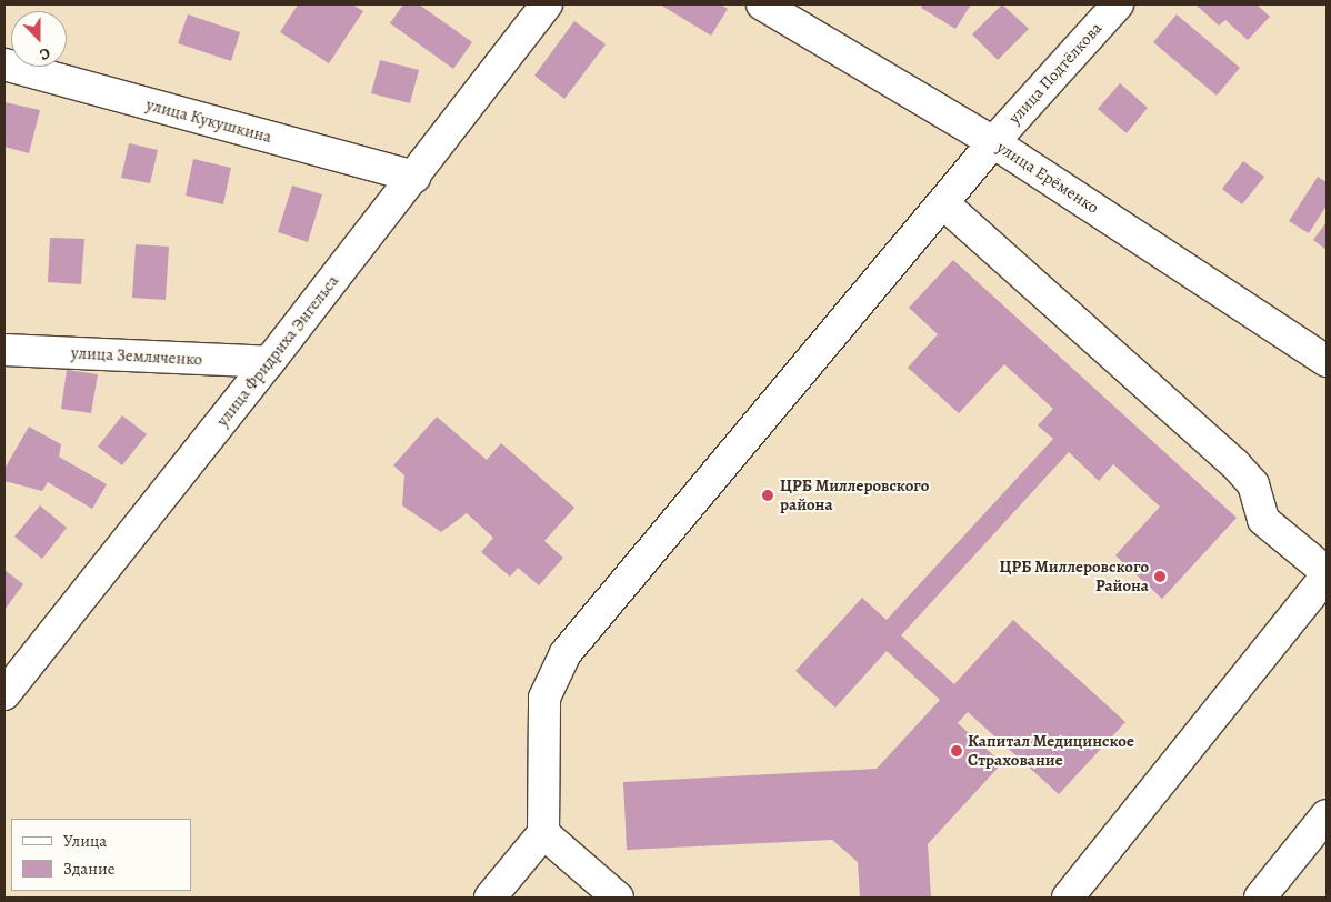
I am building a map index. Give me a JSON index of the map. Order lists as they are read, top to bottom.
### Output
{
  "streets": {
    "street": [
      "улица Подтёлкова",
      "улица Кукушкина",
      "улица Ерёменко",
      "улица Фридриха Энгельса",
      "улица Земляченко"
    ]
  },
  "crossings": [
    ["улица Подтёлкова", "улица Ерёменко"],
    ["улица Кукушкина", "улица Фридриха Энгельса"],
    ["улица Фридриха Энгельса", "улица Земляченко"]
  ],
  "places": ["ЦРБ Миллеровского района", "ЦРБ Миллеровского Района", "Капитал Медицинское Страхование"],
  "legend": ["Улица", "Здание"],
  "north": "bottom"
}
